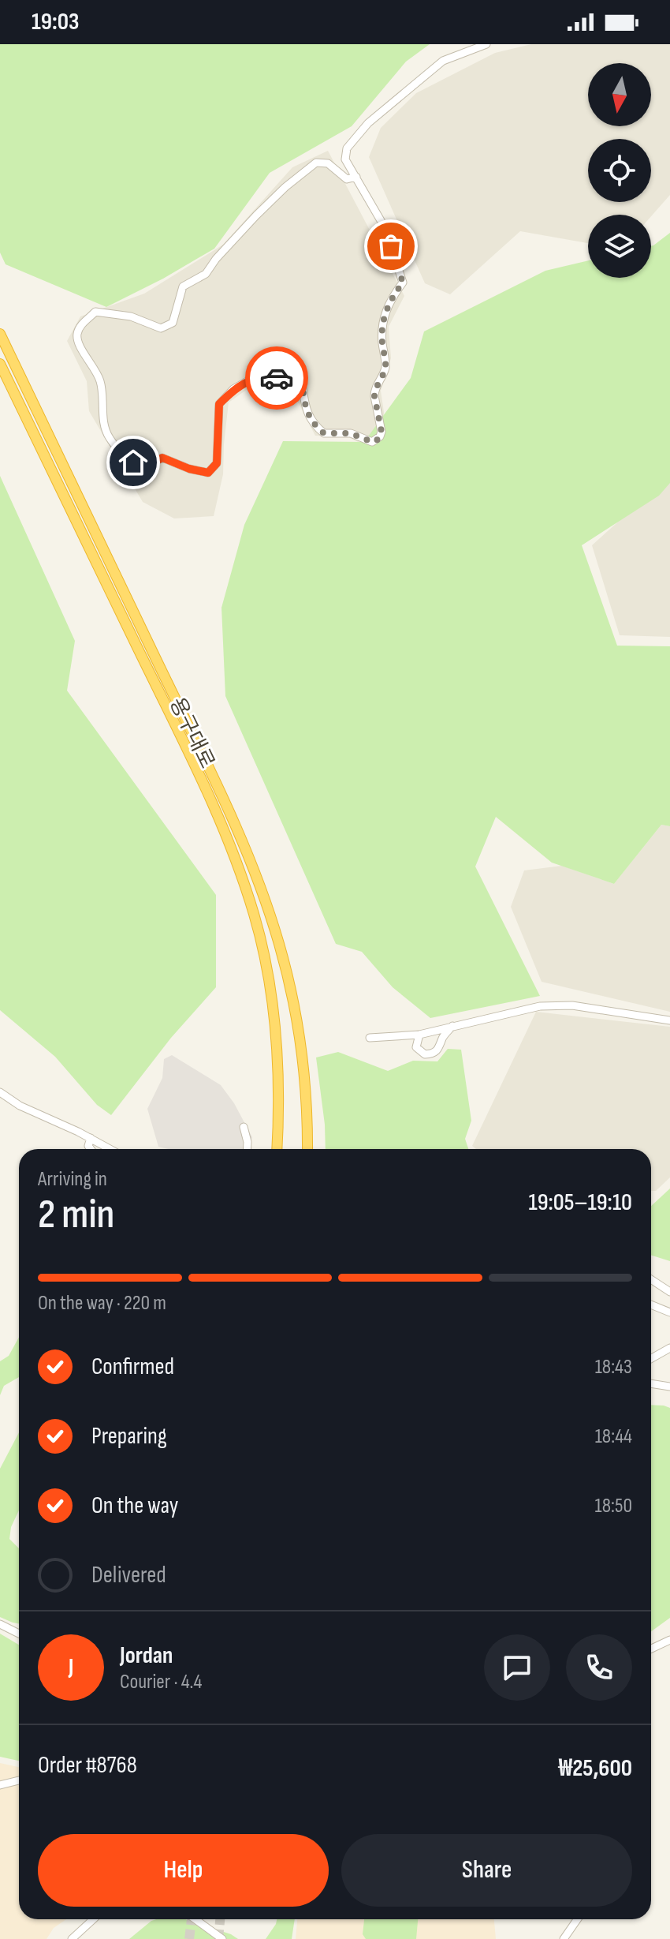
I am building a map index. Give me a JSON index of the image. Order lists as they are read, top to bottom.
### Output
{
  "streets": {
    "highway": ["용구대로"]
  },
  "north": "bottom",
  "page": {
    "status": "19:03",
    "heading": ["2 min", "Arriving in", "19:05–19:10"],
    "panel": [
      "Jordan",
      "Courier · 4.4",
      "Order #8768",
      "₩25,600"
    ],
    "bar": "On the way · 220 m",
    "list": [
      ["Confirmed", "18:43"],
      ["Preparing", "18:44"],
      ["On the way", "18:50"],
      "Delivered"
    ],
    "round": "J",
    "buttons": ["Help", "Share"]
  }
}
